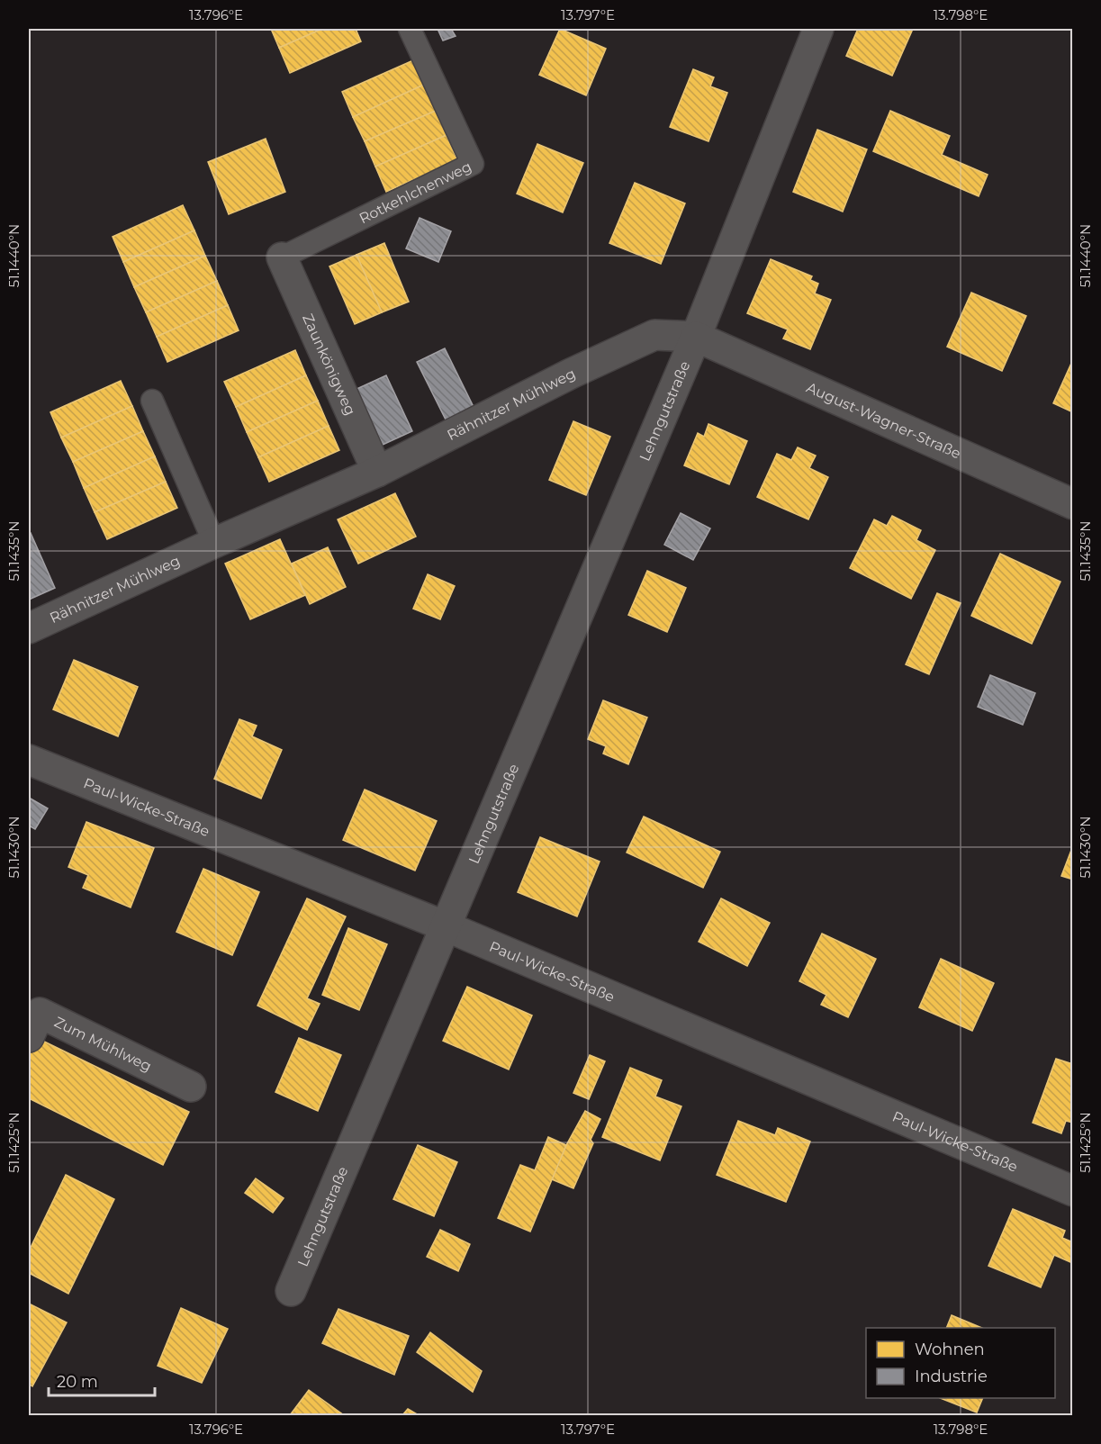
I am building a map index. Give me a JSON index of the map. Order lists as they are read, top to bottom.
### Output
{
  "streets": {
    "street": [
      "Zaunkönigweg",
      "Rähnitzer Mühlweg",
      "Lehngutstraße",
      "August-Wagner-Straße",
      "Paul-Wicke-Straße",
      "Zum Mühlweg"
    ],
    "lane": ["Rotkehlchenweg"]
  },
  "crossings": [
    ["Rotkehlchenweg", "Zaunkönigweg"],
    ["Zaunkönigweg", "Rähnitzer Mühlweg"],
    ["Rähnitzer Mühlweg", "Lehngutstraße"],
    ["Rähnitzer Mühlweg", "August-Wagner-Straße"],
    ["Lehngutstraße", "August-Wagner-Straße"],
    ["Lehngutstraße", "Paul-Wicke-Straße"]
  ],
  "legend": ["Wohnen", "Industrie"],
  "scale_bar": "20 m",
  "coordinates": [
    "13.796°E",
    "13.797°E",
    "13.798°E",
    "51.1440°N",
    "51.1435°N",
    "51.1430°N",
    "51.1425°N"
  ]
}
